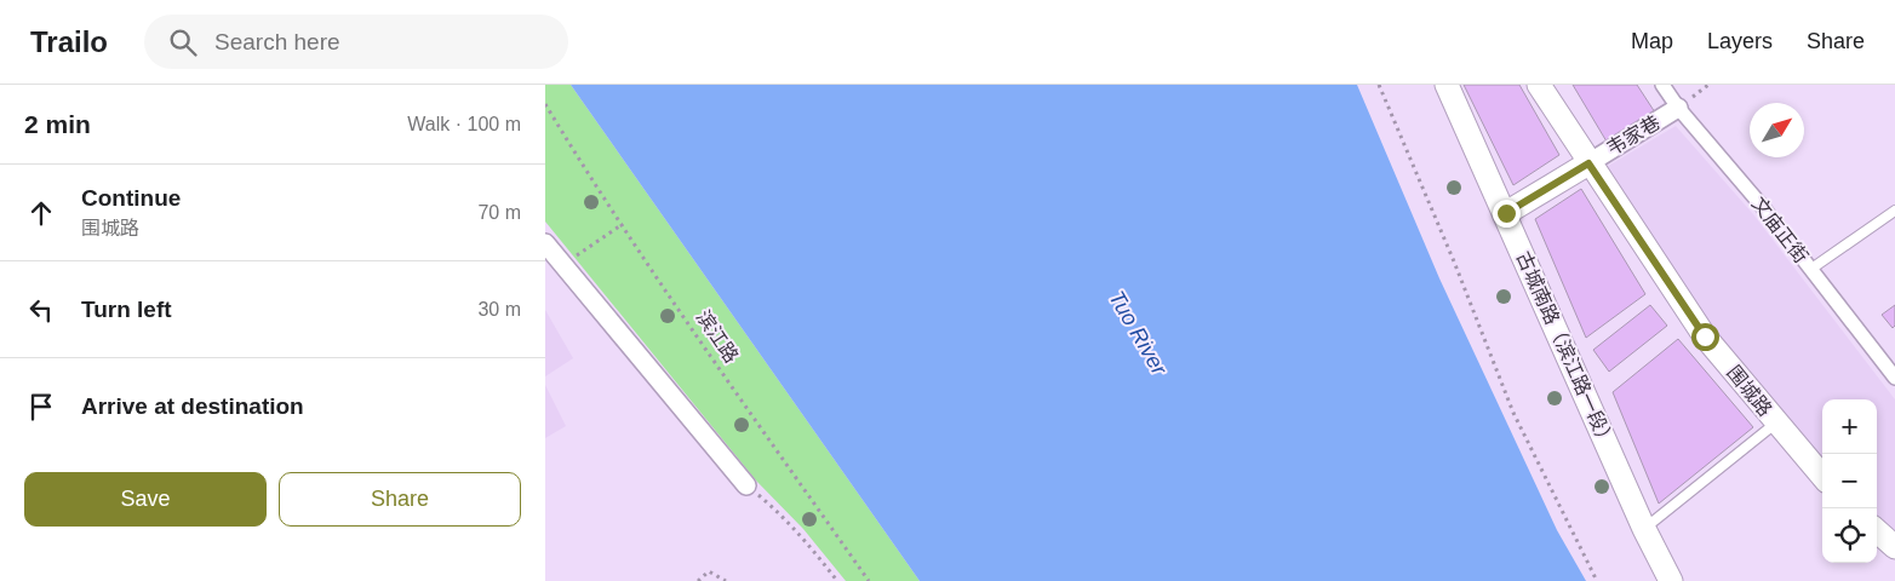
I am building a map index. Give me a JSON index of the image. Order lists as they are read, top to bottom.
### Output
{
  "streets": {
    "street": [
      "韦家巷",
      "文庙正街",
      "古城南路（滨江路一段）",
      "围城路"
    ],
    "path": ["滨江路"]
  },
  "crossings": [
    ["韦家巷", "文庙正街"],
    ["韦家巷", "围城路"]
  ],
  "water": ["Tuo River"],
  "north": "top right",
  "page": {
    "header": "Trailo",
    "search": "Search here",
    "nav": ["Map", "Layers", "Share"],
    "heading": ["2 min", "Walk · 100 m"],
    "list": [
      ["Continue", "围城路", "70 m"],
      ["Turn left", "30 m"],
      "Arrive at destination"
    ],
    "map_buttons": ["+", "−"],
    "buttons": ["Save", "Share"]
  }
}
